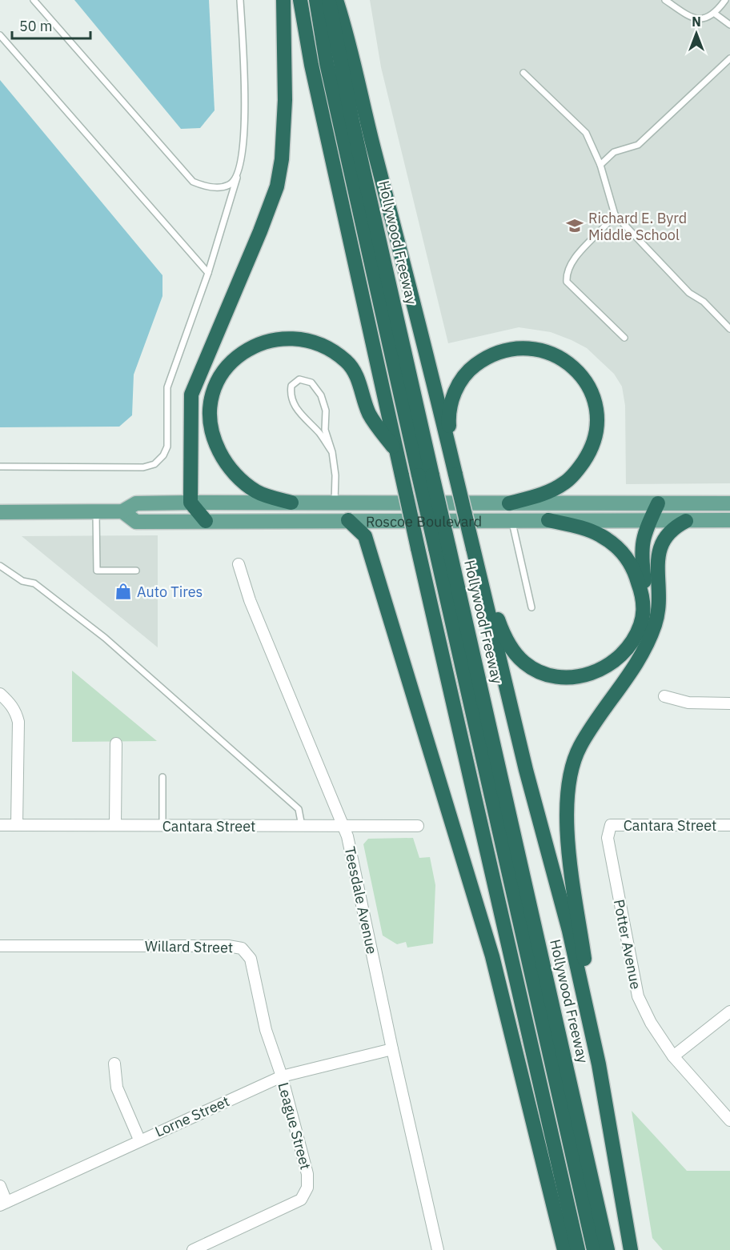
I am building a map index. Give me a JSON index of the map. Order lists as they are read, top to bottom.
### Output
{
  "streets": {
    "highway": ["Hollywood Freeway"],
    "main road": ["Roscoe Boulevard"],
    "street": [
      "Cantara Street",
      "Teesdale Avenue",
      "Potter Avenue",
      "Willard Street",
      "Lorne Street",
      "League Street"
    ]
  },
  "crossings": [
    ["Cantara Street", "Teesdale Avenue"],
    ["Cantara Street", "Potter Avenue"],
    ["Teesdale Avenue", "Lorne Street"],
    ["Willard Street", "Lorne Street"],
    ["Willard Street", "League Street"],
    ["Lorne Street", "League Street"]
  ],
  "places": {
    "school or university": ["Richard E. Byrd Middle School"],
    "shop": ["Auto Tires"]
  },
  "scale_bar": "50 m",
  "north": "top"
}
